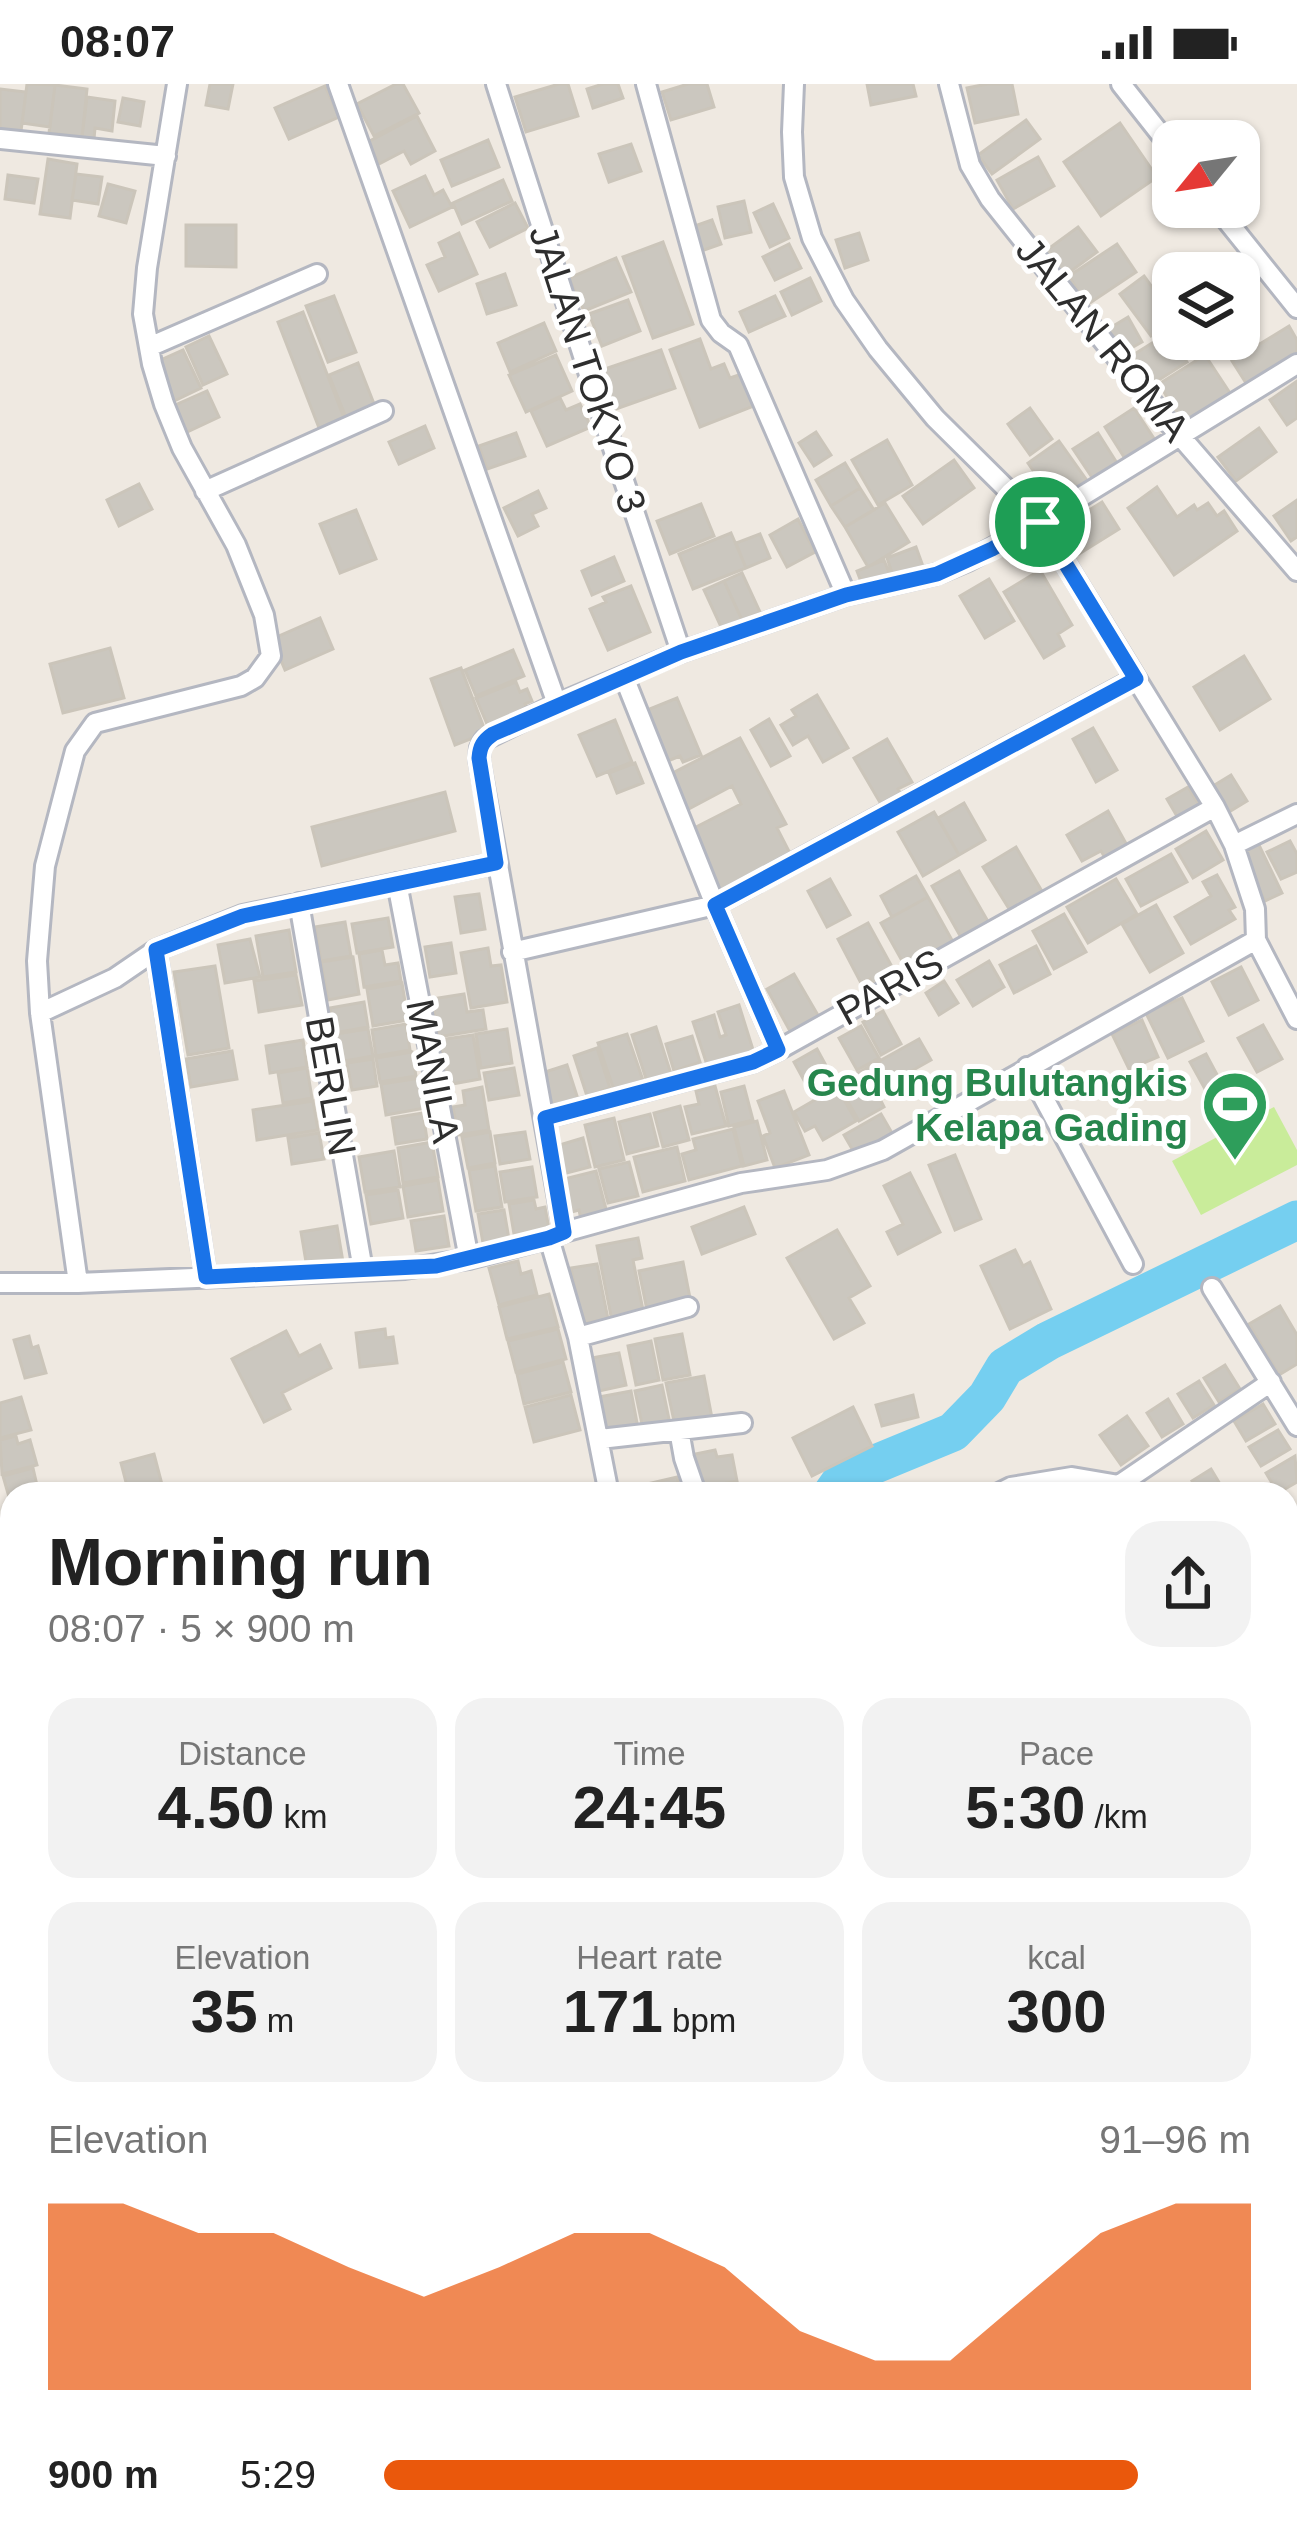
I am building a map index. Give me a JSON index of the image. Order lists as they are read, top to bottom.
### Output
{
  "streets": {
    "street": [
      "JALAN ROMA",
      "JALAN TOKYO 3",
      "PARIS",
      "MANILA",
      "BERLIN"
    ]
  },
  "places": {
    "sports": ["Gedung Bulutangkis Kelapa Gading"]
  },
  "north": "bottom left",
  "page": {
    "status": "08:07",
    "heading": ["Morning run", "08:07 · 5 × 900 m"],
    "stats": [
      ["Distance", "4.50 km"],
      ["Time", "24:45"],
      ["Pace", "5:30 /km"],
      ["Elevation", "35 m"],
      ["Heart rate", "171 bpm"],
      ["kcal", "300"]
    ],
    "chart": ["Elevation", "91–96 m"],
    "list": [
      {
        "name": "900 m",
        "note": "5:29"
      }
    ]
  }
}
